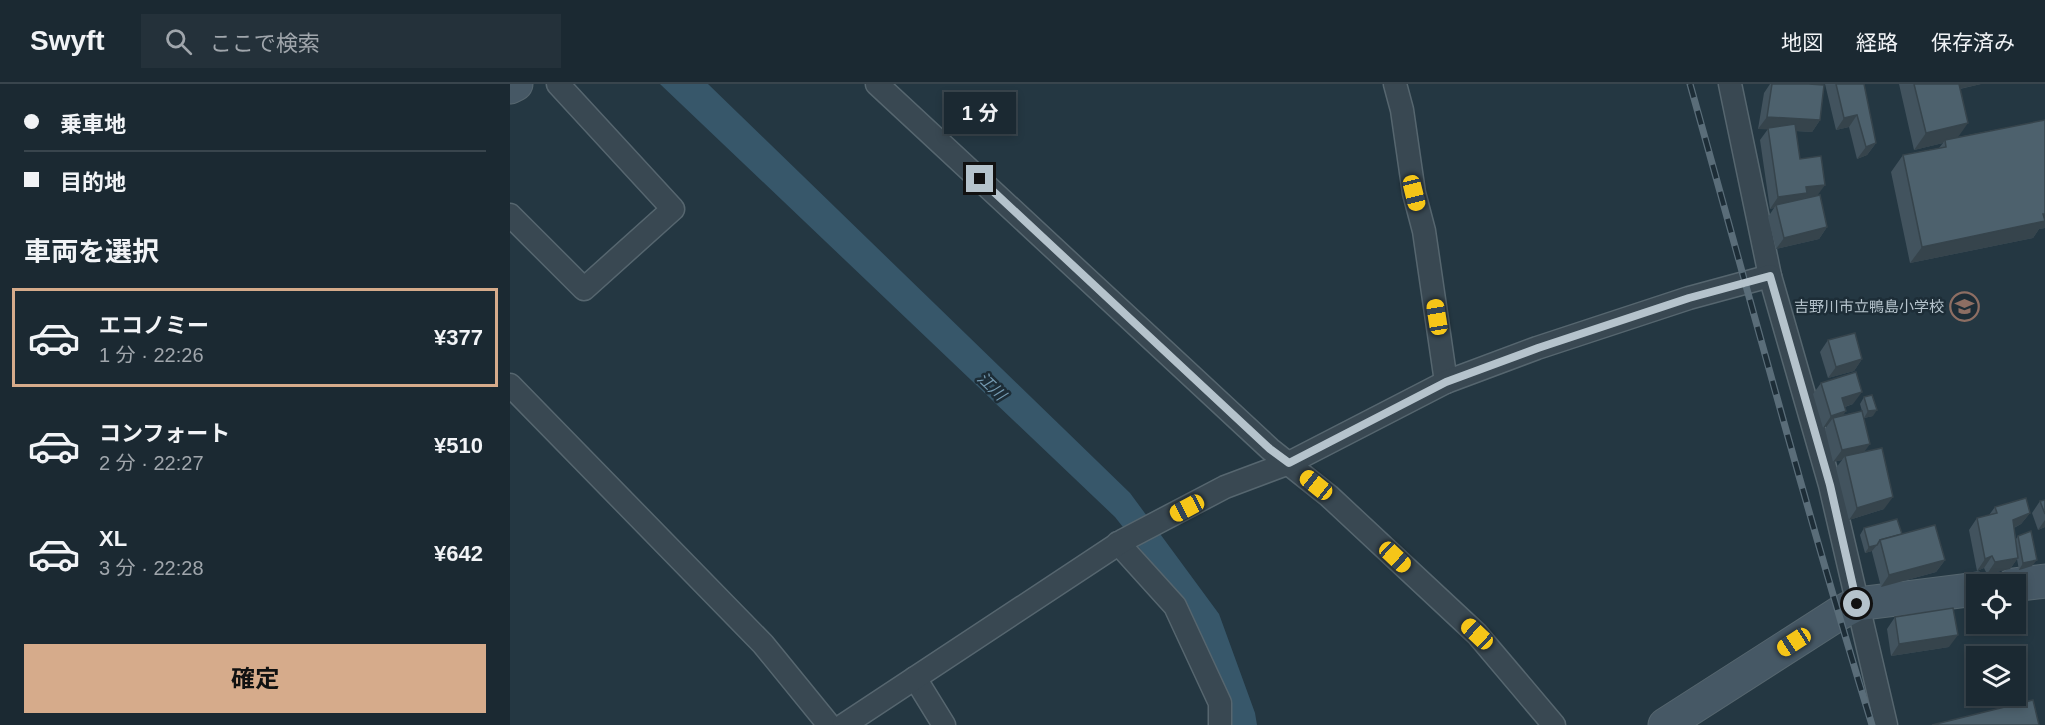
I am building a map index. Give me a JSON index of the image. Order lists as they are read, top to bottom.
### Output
{
  "water": ["江川"],
  "places": {
    "school or university": ["吉野川市立鴨島小学校"]
  },
  "page": {
    "header": "Swyft",
    "search": "ここで検索",
    "nav": ["地図", "経路", "保存済み"],
    "banner": ["乗車地", "目的地"],
    "bubble": "1 分",
    "heading": "車両を選択",
    "list": [
      {
        "name": "エコノミー",
        "note": "1 分 · 22:26",
        "value": "¥377"
      },
      {
        "name": "コンフォート",
        "note": "2 分 · 22:27",
        "value": "¥510"
      },
      {
        "name": "XL",
        "note": "3 分 · 22:28",
        "value": "¥642"
      }
    ],
    "buttons": "確定"
  }
}
